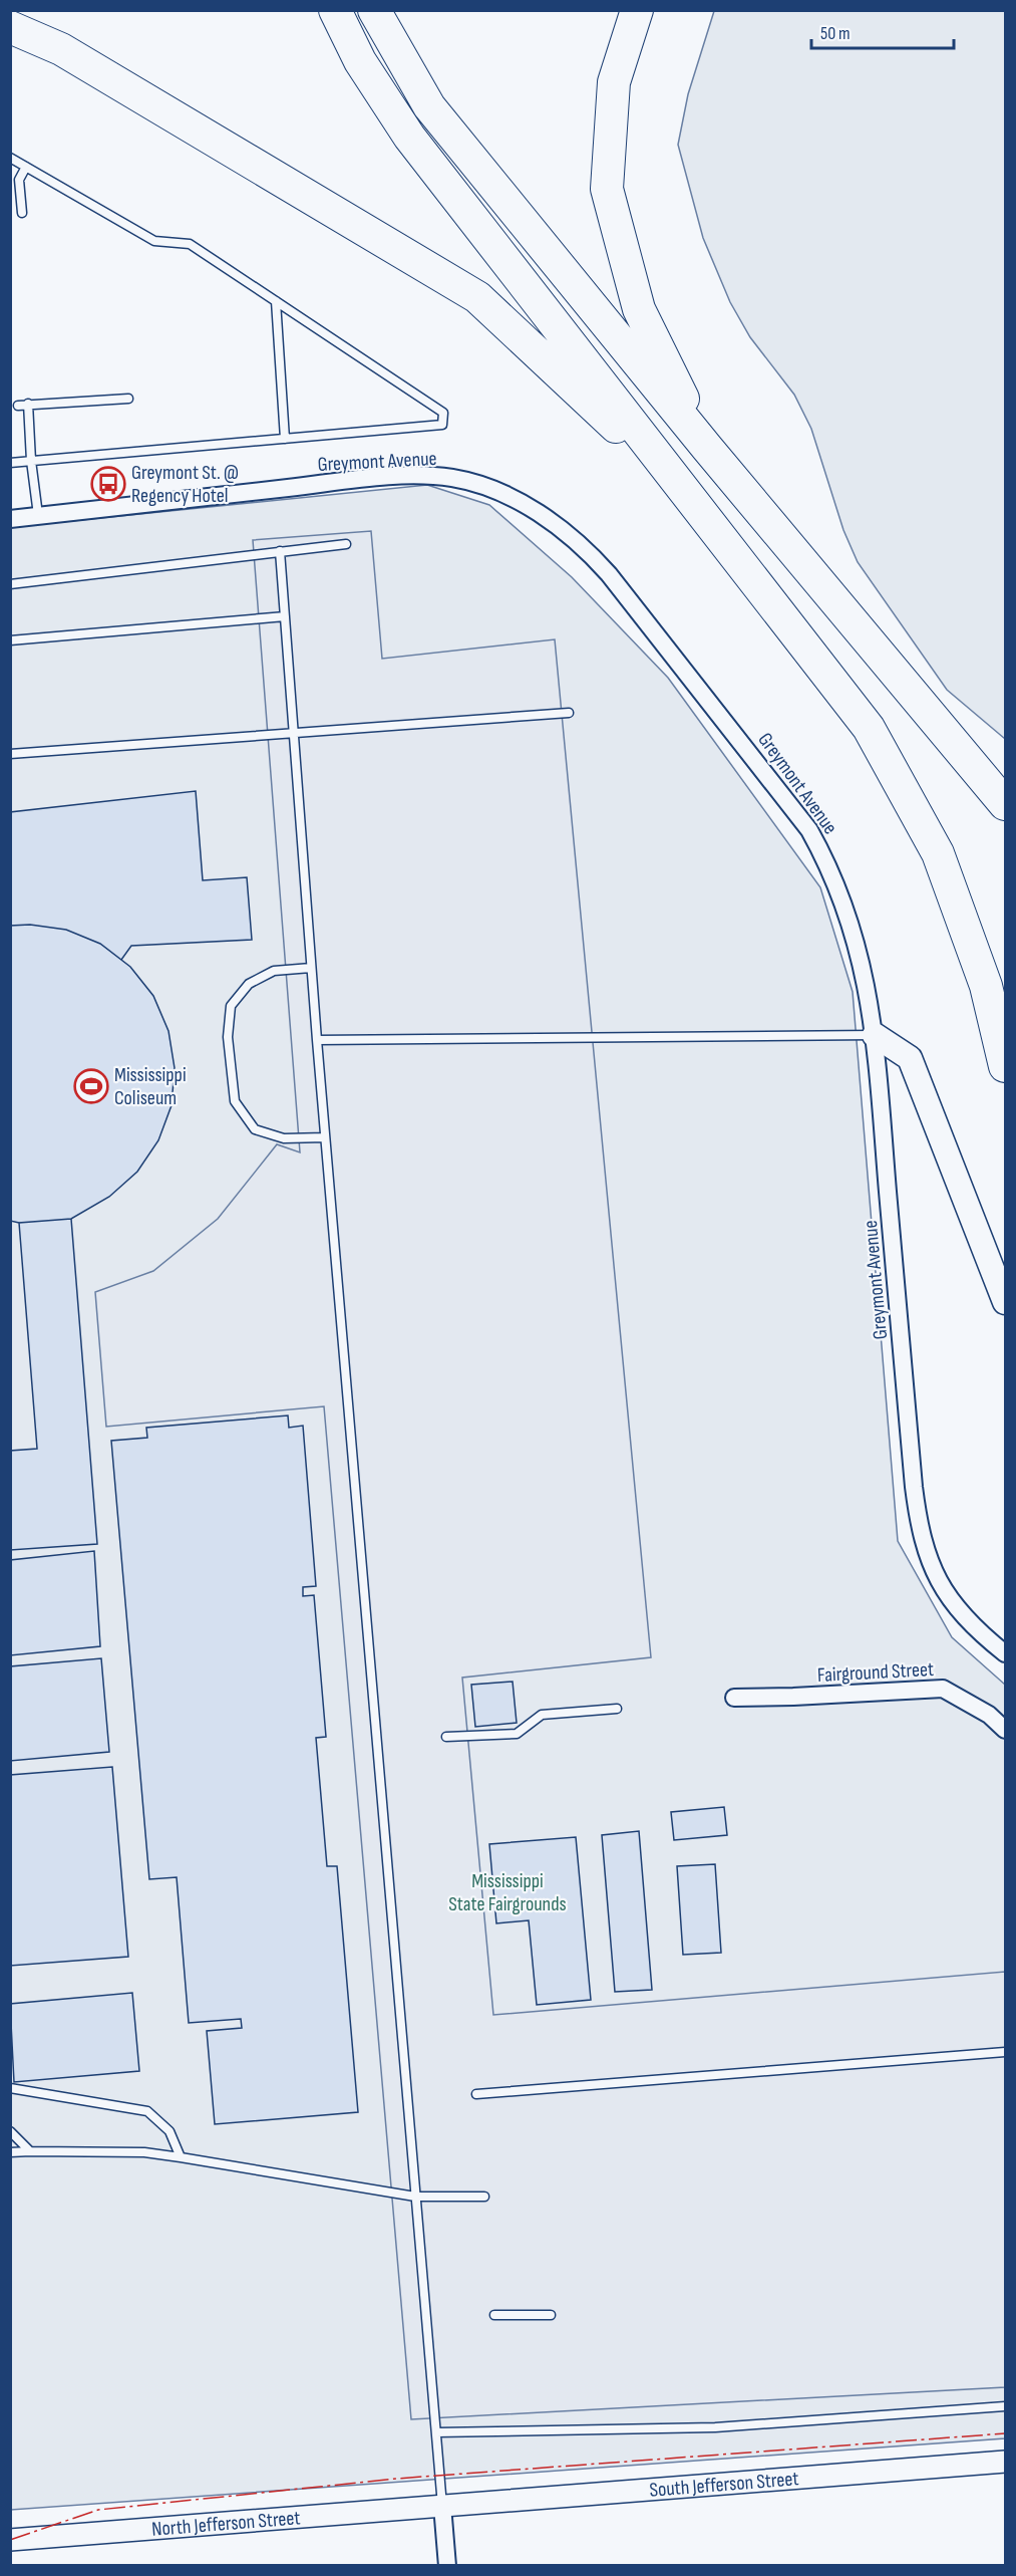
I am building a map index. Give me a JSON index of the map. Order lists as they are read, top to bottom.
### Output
{
  "streets": {
    "street": [
      "Greymont Avenue",
      "Fairground Street",
      "South Jefferson Street",
      "North Jefferson Street"
    ]
  },
  "crossings": [
    ["South Jefferson Street", "North Jefferson Street"]
  ],
  "parks": ["Mississippi State Fairgrounds"],
  "places": {
    "bus stop": ["Greymont St. @ Regency Hotel"],
    "sports": ["Mississippi Coliseum"]
  },
  "scale_bar": "50 m"
}
